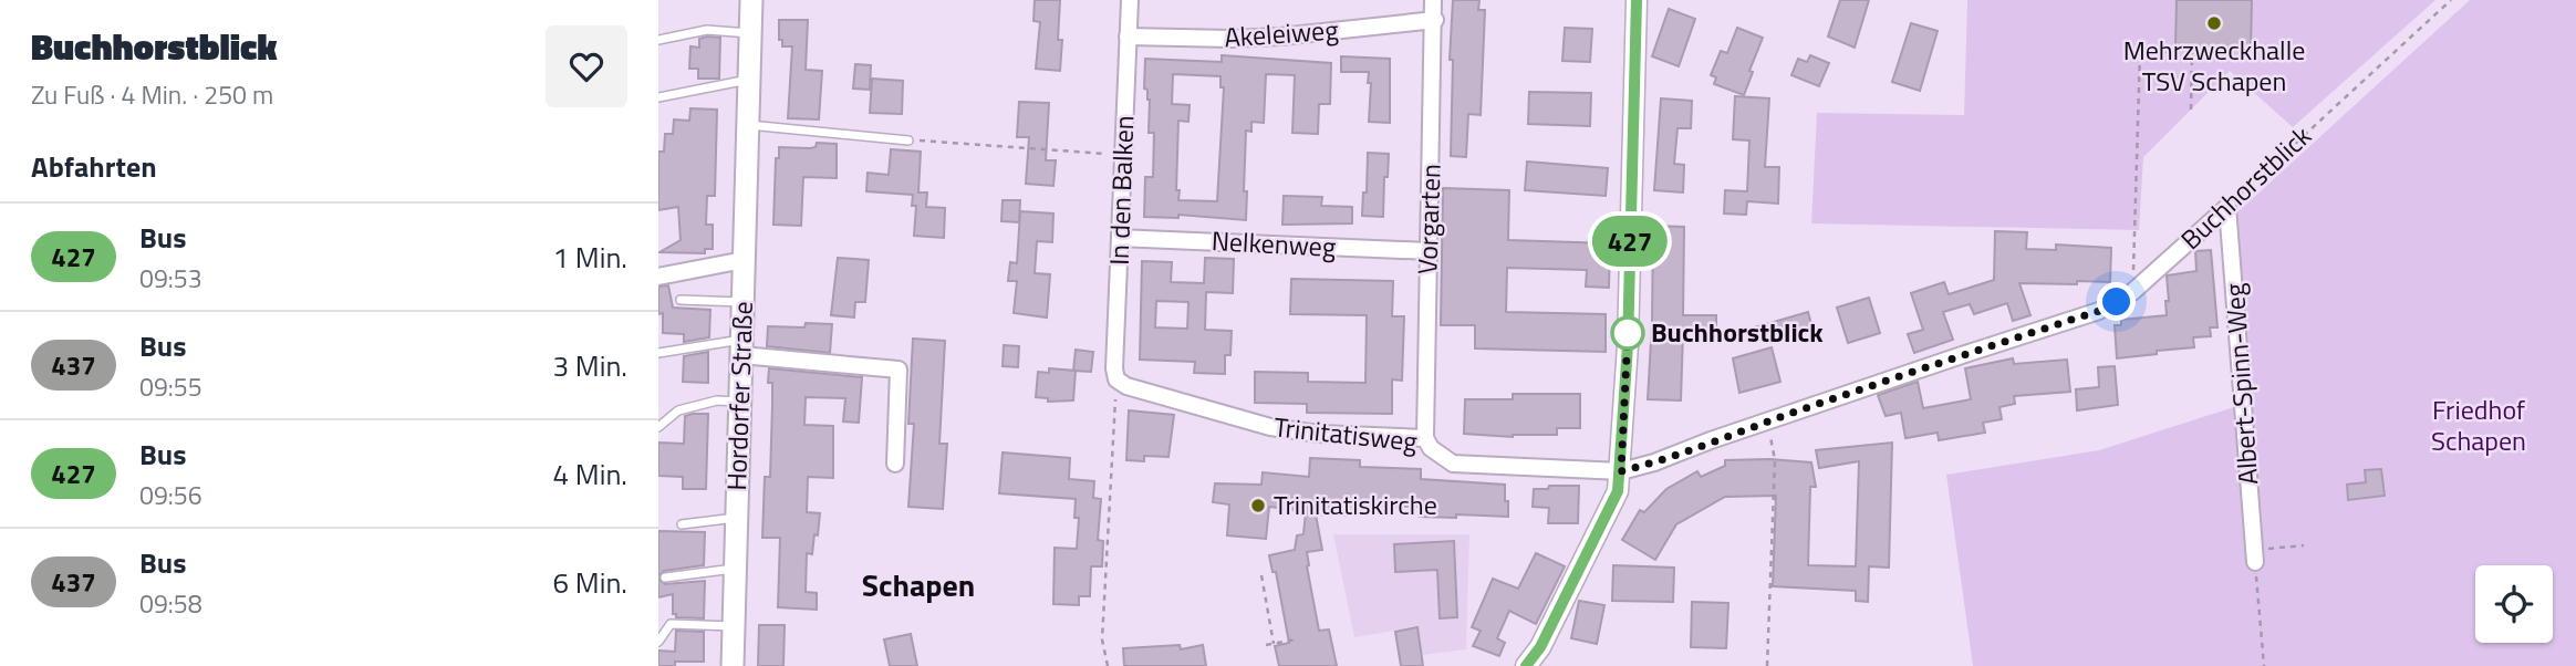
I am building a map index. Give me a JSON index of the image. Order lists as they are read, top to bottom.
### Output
{
  "streets": {
    "main road": ["Hordorfer Straße"],
    "street": [
      "Akeleiweg",
      "Buchhorstblick",
      "In den Balken",
      "Vorgarten",
      "Nelkenweg",
      "Albert-Spinn-Weg",
      "Trinitatisweg"
    ]
  },
  "crossings": [
    ["Akeleiweg", "In den Balken"],
    ["Akeleiweg", "Vorgarten"],
    ["Buchhorstblick", "Albert-Spinn-Weg"],
    ["Buchhorstblick", "Trinitatisweg"],
    ["In den Balken", "Nelkenweg"],
    ["In den Balken", "Trinitatisweg"],
    ["Vorgarten", "Nelkenweg"],
    ["Vorgarten", "Trinitatisweg"]
  ],
  "districts": ["Schapen"],
  "parks": ["Friedhof Schapen"],
  "places": ["Mehrzweckhalle TSV Schapen", "Buchhorstblick", "Trinitatiskirche"],
  "lines": ["bus line 427"],
  "page": {
    "heading": [
      ["Buchhorstblick", "Zu Fuß · 4 Min. · 250 m"],
      "Abfahrten"
    ],
    "on_map": "427",
    "list": [
      {
        "mark": "427",
        "name": "Bus",
        "note": "09:53",
        "value": "1 Min."
      },
      {
        "mark": "437",
        "name": "Bus",
        "note": "09:55",
        "value": "3 Min."
      },
      {
        "mark": "427",
        "name": "Bus",
        "note": "09:56",
        "value": "4 Min."
      },
      {
        "mark": "437",
        "name": "Bus",
        "note": "09:58",
        "value": "6 Min."
      }
    ]
  }
}
